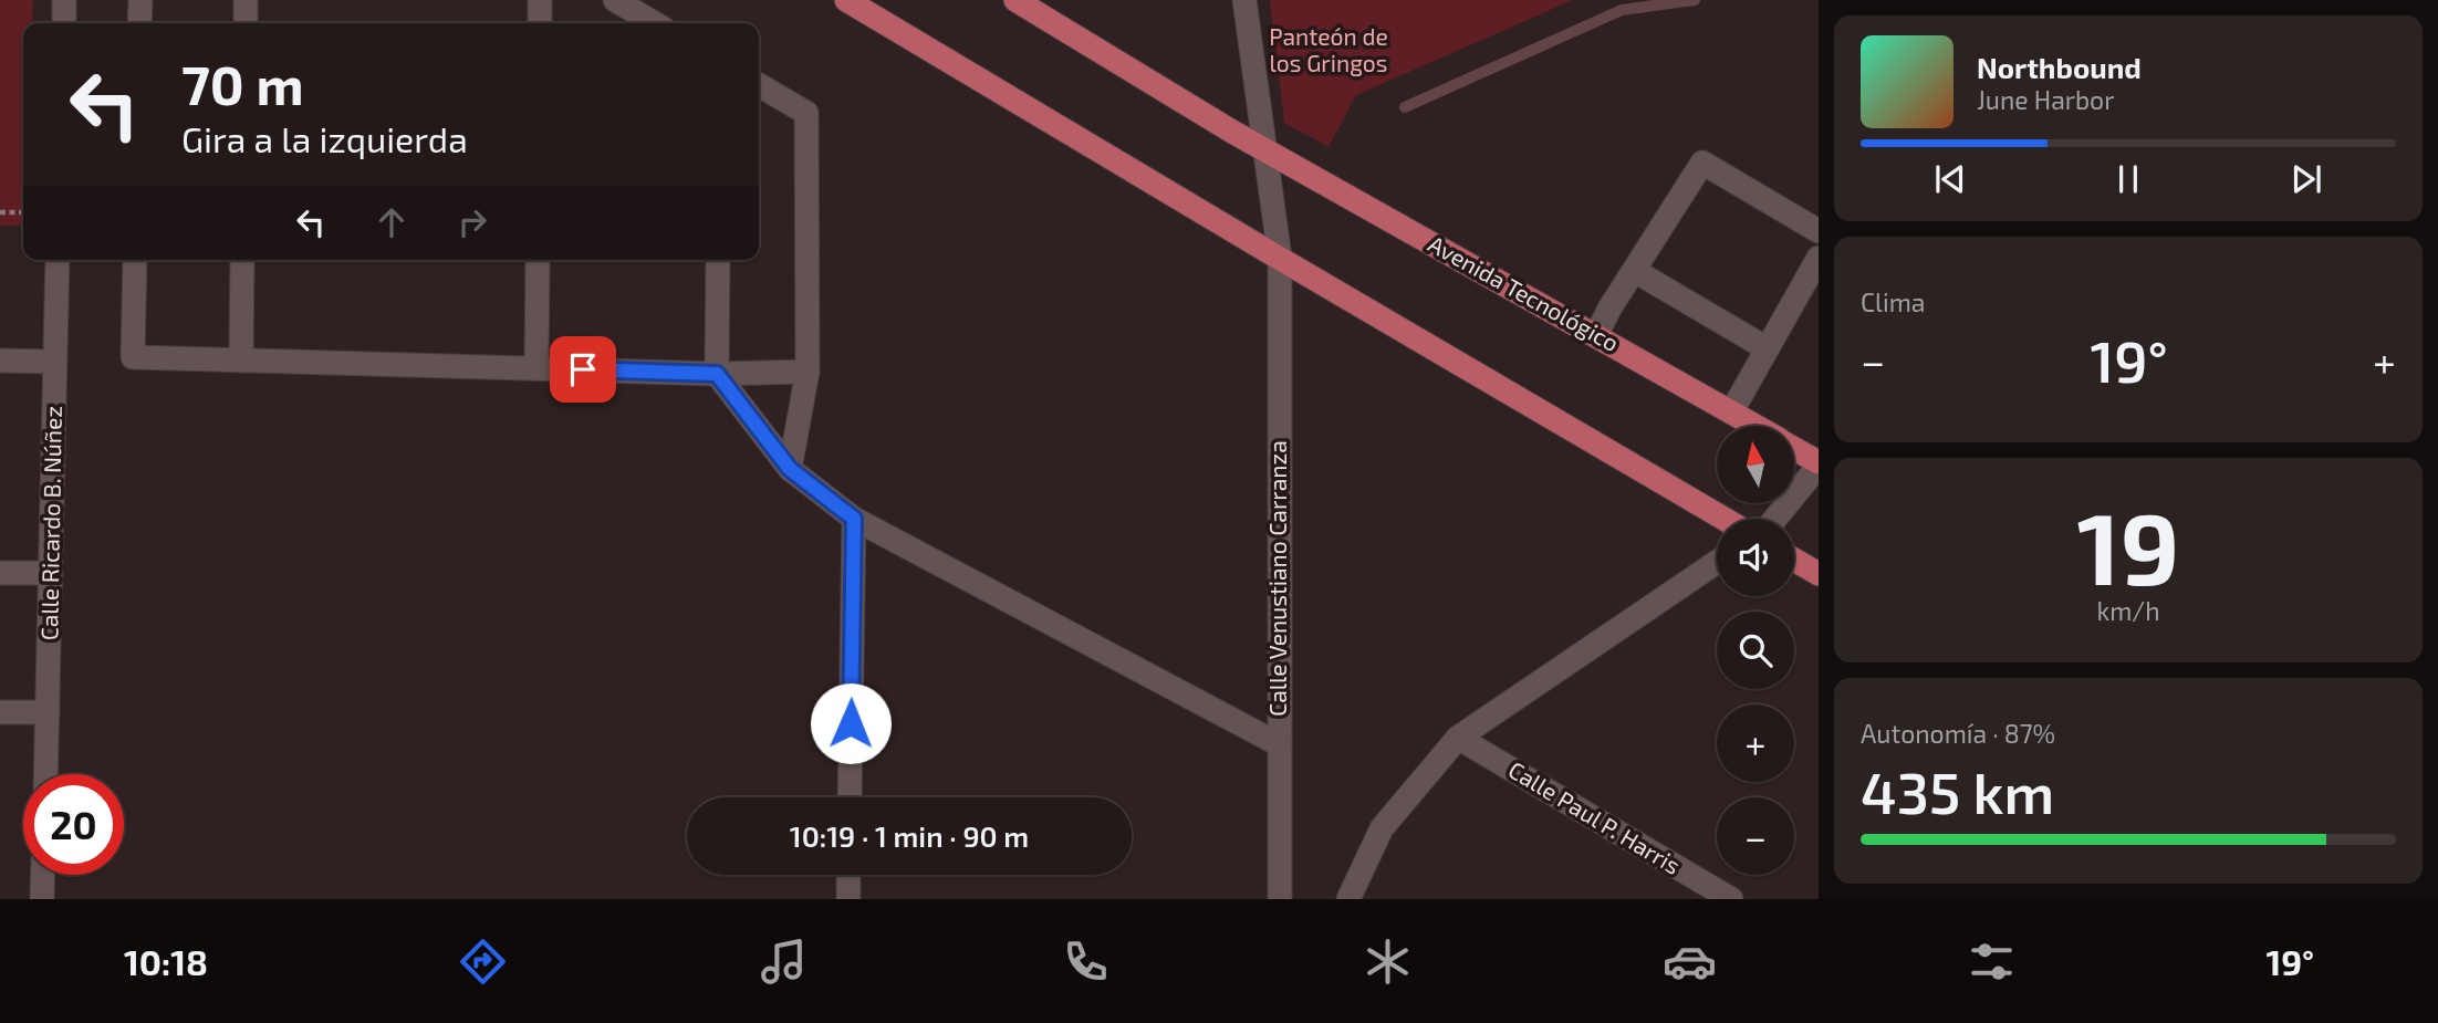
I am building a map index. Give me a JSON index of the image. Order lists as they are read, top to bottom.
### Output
{
  "streets": {
    "main road": ["Avenida Tecnológico"],
    "street": ["Calle Ricardo B. Núñez", "Calle Venustiano Carranza", "Calle Paul P. Harris"]
  },
  "crossings": [
    ["Avenida Tecnológico", "Calle Venustiano Carranza"]
  ],
  "parks": ["Panteón de los Gringos"],
  "north": "top",
  "page": {
    "turn": ["70 m", "Gira a la izquierda"],
    "song": ["Northbound", "June Harbor"],
    "tile": [
      "Clima",
      ["19", "km/h"],
      ["Autonomía · 87%", "435 km"]
    ],
    "heat": ["−", "19°", "+"],
    "map_buttons": ["+", "−"],
    "limit": "20",
    "trip": "10:19 · 1 min · 90 m",
    "tabs": ["10:18", "19°"]
  }
}
